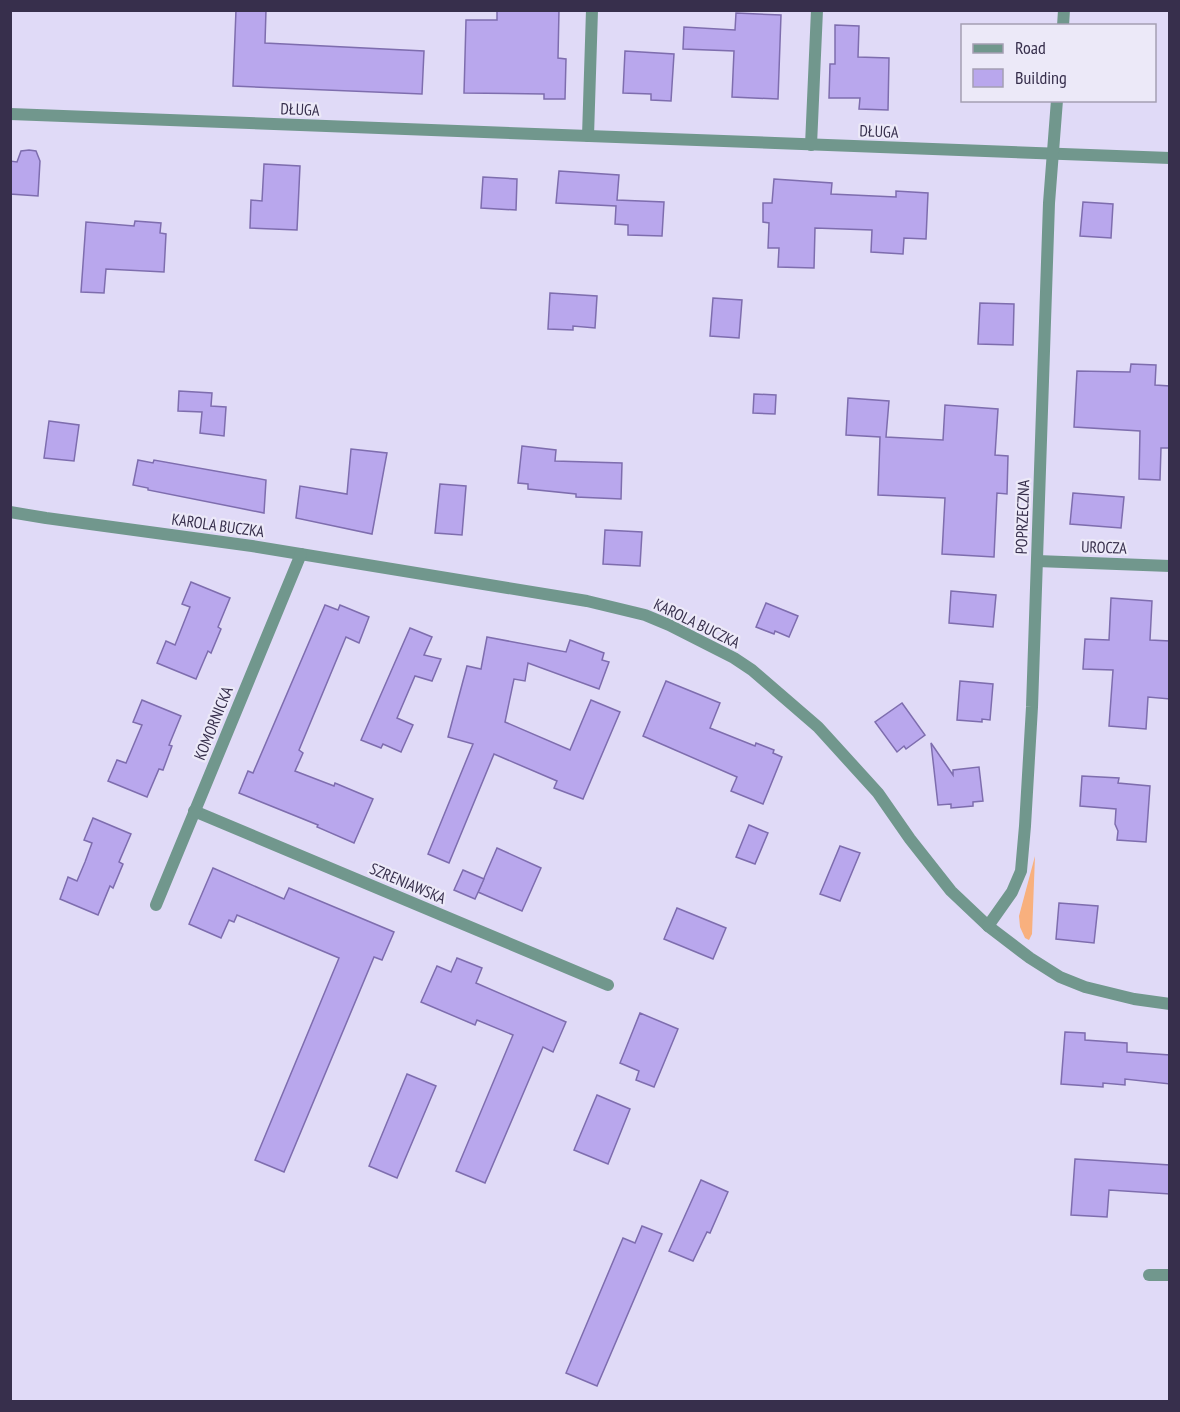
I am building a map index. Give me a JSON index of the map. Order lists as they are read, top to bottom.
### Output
{
  "streets": {
    "street": [
      "DŁUGA",
      "POPRZECZNA",
      "KAROLA BUCZKA",
      "UROCZA",
      "KOMORNICKA",
      "SZRENIAWSKA"
    ]
  },
  "crossings": [
    ["DŁUGA", "POPRZECZNA"],
    ["POPRZECZNA", "KAROLA BUCZKA"],
    ["POPRZECZNA", "UROCZA"],
    ["KAROLA BUCZKA", "KOMORNICKA"],
    ["KOMORNICKA", "SZRENIAWSKA"]
  ],
  "legend": ["Road", "Building"]
}
